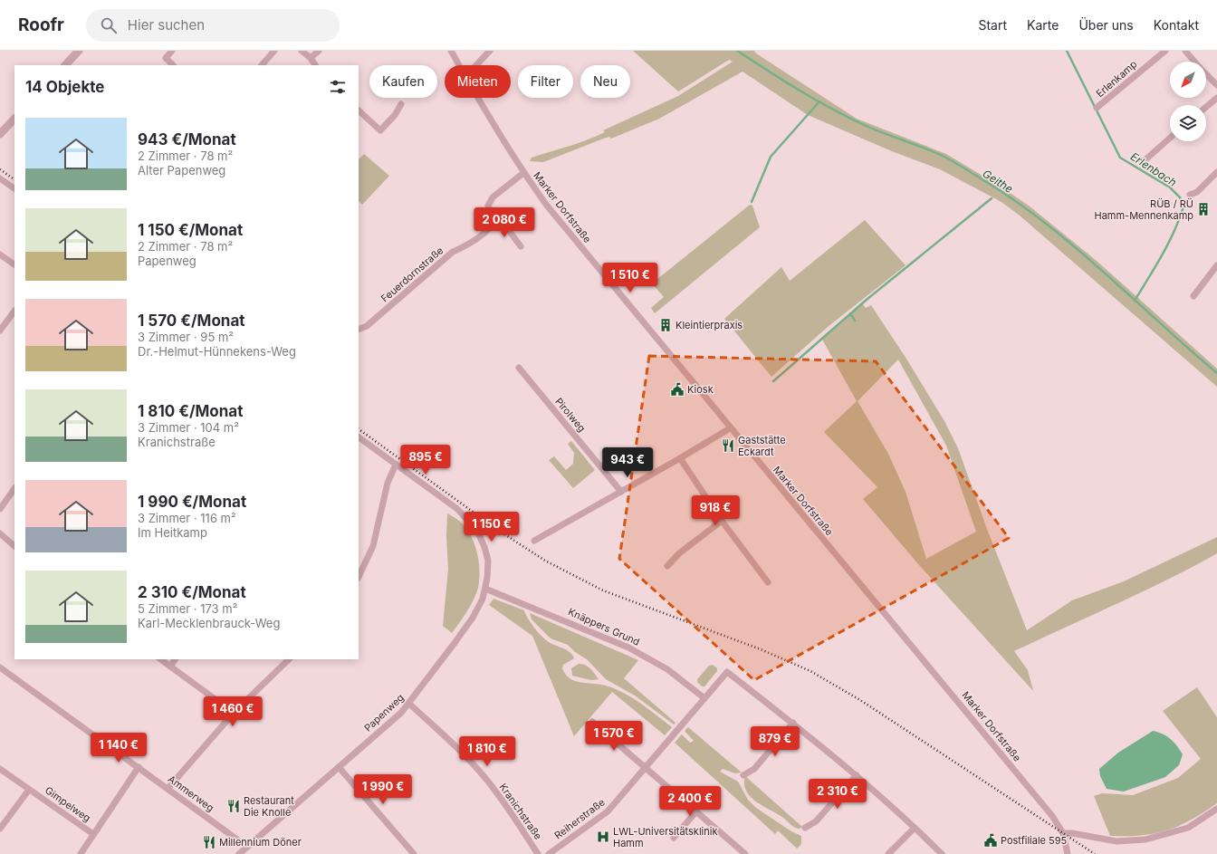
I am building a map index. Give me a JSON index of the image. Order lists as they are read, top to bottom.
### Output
{
  "streets": {
    "street": [
      "Erlenkamp",
      "Marker Dorfstraße",
      "Feuerdornstraße",
      "Pirolweg",
      "Knäppers Grund",
      "Papenweg",
      "Ammerweg",
      "Gimpelweg",
      "Kranichstraße",
      "Reiherstraße"
    ]
  },
  "crossings": [
    ["Knäppers Grund", "Papenweg"],
    ["Knäppers Grund", "Reiherstraße"],
    ["Papenweg", "Ammerweg"],
    ["Papenweg", "Kranichstraße"],
    ["Ammerweg", "Gimpelweg"]
  ],
  "water": ["Erlenbach", "Geithe"],
  "places": {
    "building": ["RÜB / RÜ Hamm-Mennenkamp", "Kleintierpraxis"],
    "public building": ["Kiosk", "Postfiliale 595"],
    "restaurant": ["Gaststätte Eckardt", "Restaurant Die Knolle", "Millennium Döner"],
    "hospital": ["LWL-Universitätsklinik Hamm"]
  },
  "north": "bottom left",
  "page": {
    "header": "Roofr",
    "search": "Hier suchen",
    "nav": [
      "Start",
      "Karte",
      "Über uns",
      "Kontakt"
    ],
    "chip": [
      "Kaufen",
      "Mieten",
      "Filter",
      "Neu"
    ],
    "heading": "14 Objekte",
    "list": [
      {
        "name": "943 €/Monat",
        "note": "2 Zimmer · 78 m² · Alter Papenweg"
      },
      {
        "name": "1 150 €/Monat",
        "note": "2 Zimmer · 78 m² · Papenweg"
      },
      {
        "name": "1 570 €/Monat",
        "note": "3 Zimmer · 95 m² · Dr.-Helmut-Hünnekens-Weg"
      },
      {
        "name": "1 810 €/Monat",
        "note": "3 Zimmer · 104 m² · Kranichstraße"
      },
      {
        "name": "1 990 €/Monat",
        "note": "3 Zimmer · 116 m² · Im Heitkamp"
      },
      {
        "name": "2 310 €/Monat",
        "note": "5 Zimmer · 173 m² · Karl-Mecklenbrauck-Weg"
      }
    ],
    "price": [
      "2 080 €",
      "1 510 €",
      "895 €",
      "943 €",
      "918 €",
      "1 150 €",
      "1 460 €",
      "1 570 €",
      "879 €",
      "1 140 €",
      "1 810 €",
      "1 990 €",
      "2 310 €",
      "2 400 €"
    ]
  }
}
